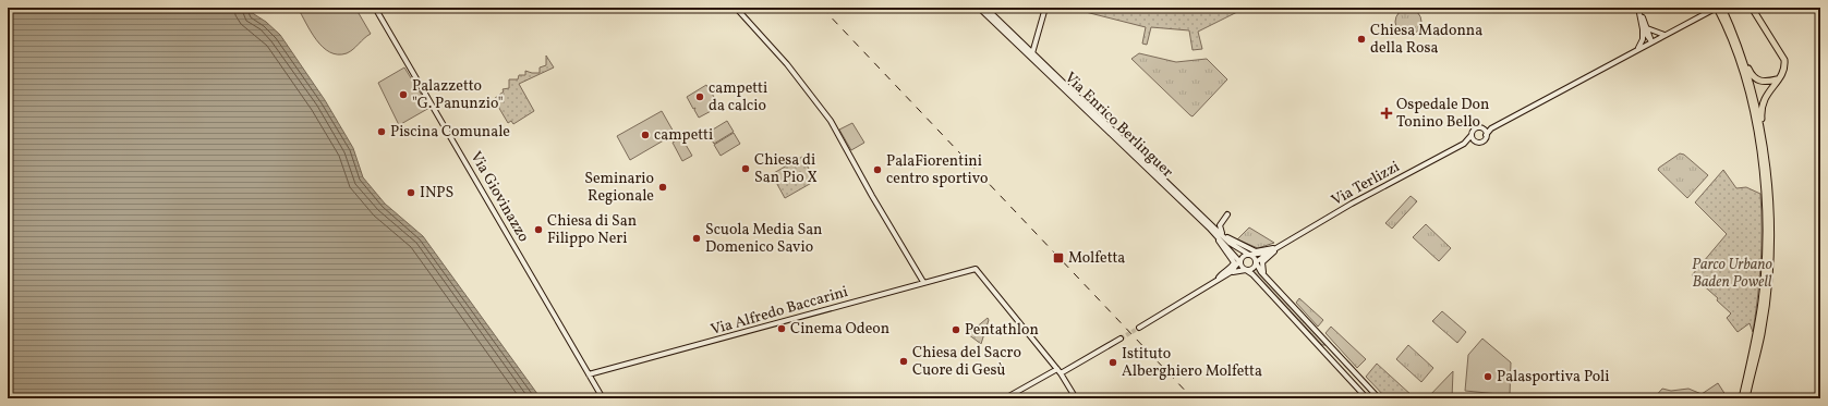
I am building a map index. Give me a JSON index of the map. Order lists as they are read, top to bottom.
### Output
{
  "streets": {
    "main road": [
      "Via Enrico Berlinguer",
      "Via Terlizzi",
      "Via Giovinazzo",
      "Via Alfredo Baccarini"
    ]
  },
  "crossings": [
    ["Via Enrico Berlinguer", "Via Terlizzi"],
    ["Via Giovinazzo", "Via Alfredo Baccarini"]
  ],
  "parks": ["Parco Urbano Baden Powell"],
  "places": {
    "other": [
      "Chiesa Madonna della Rosa",
      "Palazzetto \"G. Panunzio\"",
      "campetti da calcio",
      "Piscina Comunale",
      "campetti",
      "Chiesa di San Pio X",
      "PalaFiorentini centro sportivo",
      "Seminario Regionale",
      "INPS",
      "Chiesa di San Filippo Neri",
      "Scuola Media San Domenico Savio",
      "Cinema Odeon",
      "Pentathlon",
      "Chiesa del Sacro Cuore di Gesù",
      "Istituto Alberghiero Molfetta",
      "Palasportiva Poli"
    ],
    "health": ["Ospedale Don Tonino Bello"],
    "transit": ["Molfetta"]
  }
}
